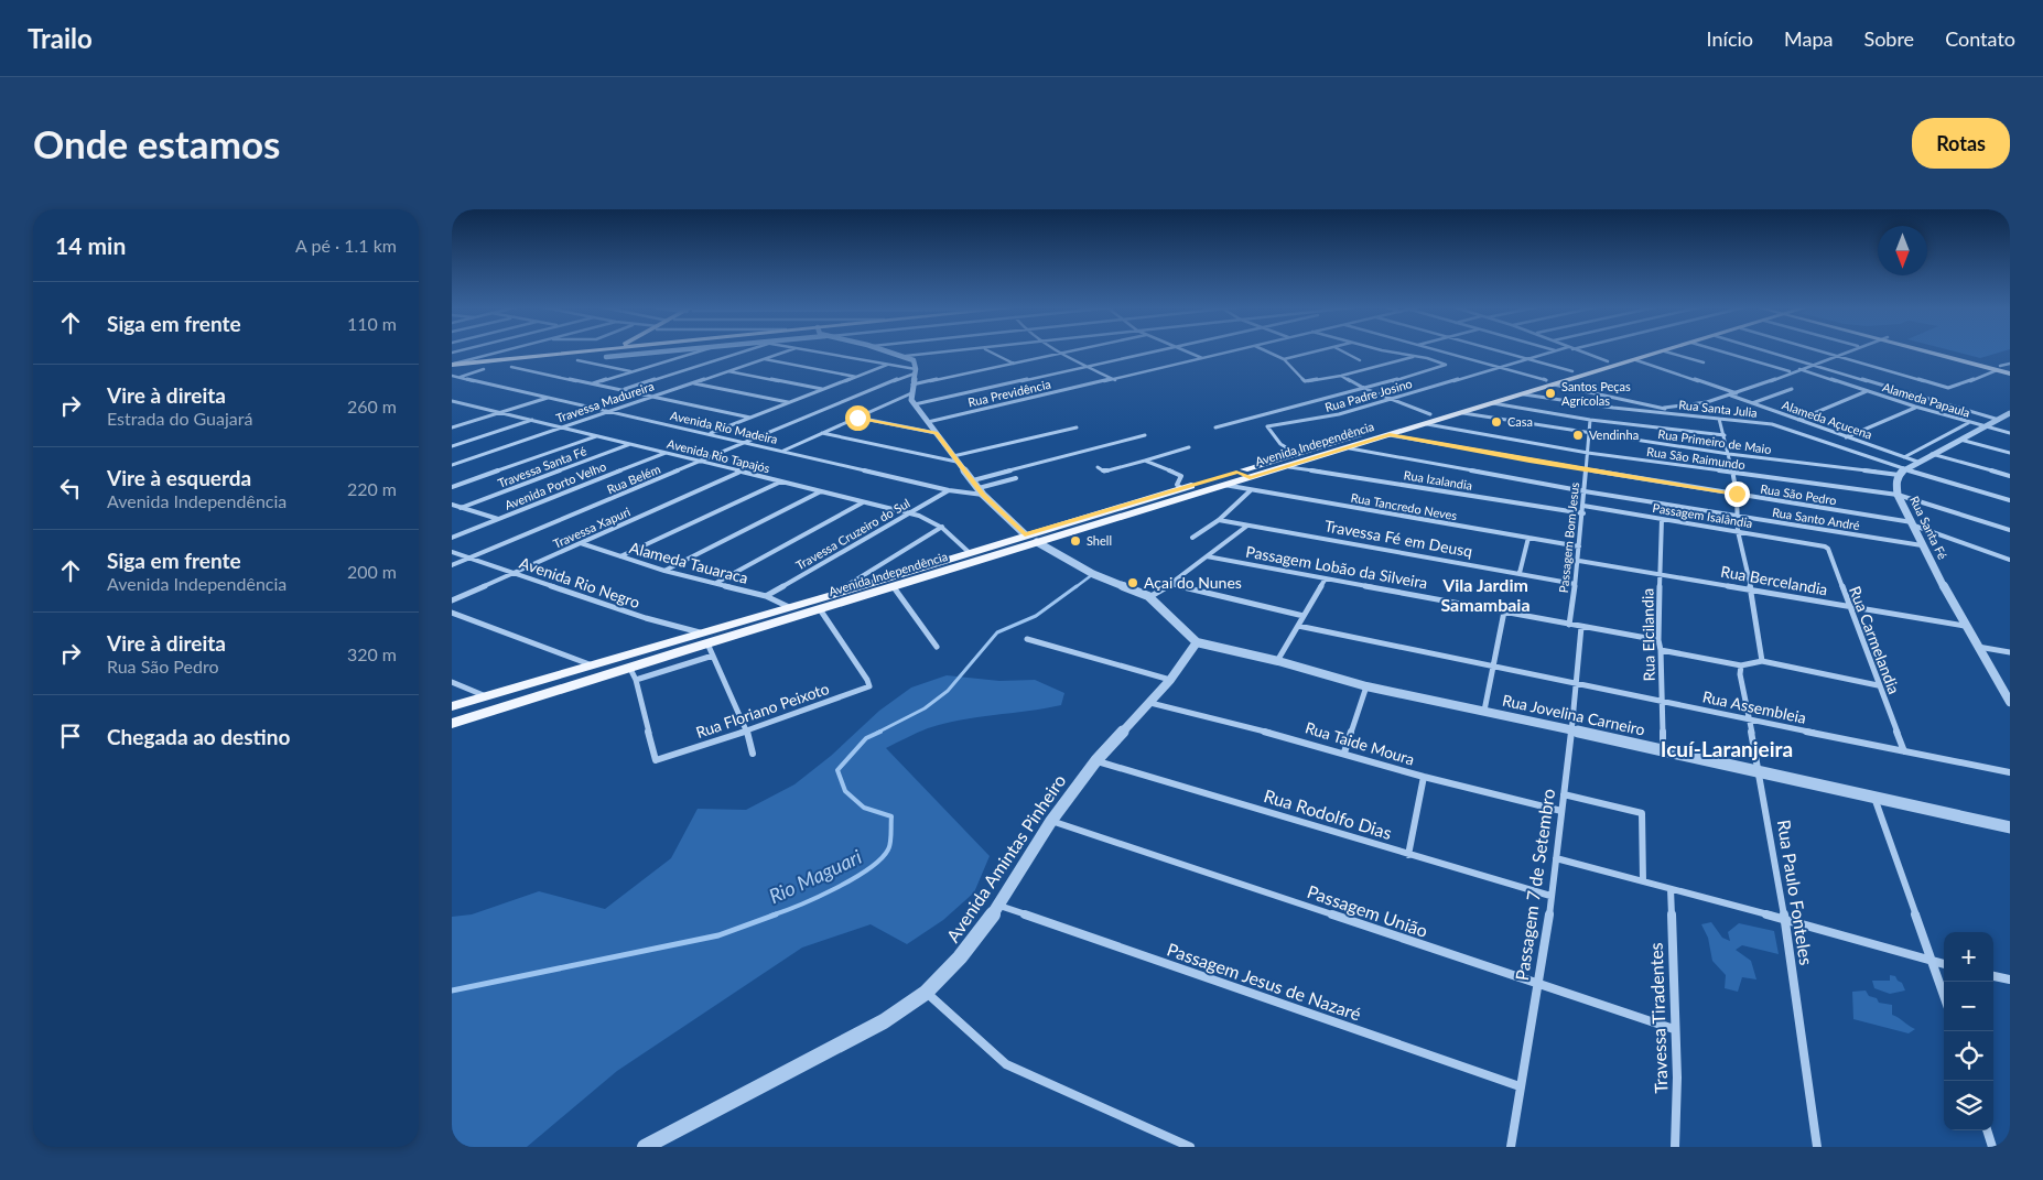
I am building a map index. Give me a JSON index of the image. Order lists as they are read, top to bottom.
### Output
{
  "streets": {
    "main road": ["Avenida Independência"],
    "street": [
      "Rua Previdência",
      "Rua Padre Josino",
      "Alameda Papaula",
      "Travessa Madureira",
      "Rua Santa Julia",
      "Alameda Açucena",
      "Avenida Rio Madeira",
      "Rua Primeiro de Maio",
      "Avenida Rio Tapajós",
      "Rua São Raimundo",
      "Travessa Santa Fé",
      "Rua Belém",
      "Rua Izalandia",
      "Avenida Porto Velho",
      "Rua São Pedro",
      "Rua Tancredo Neves",
      "Passagem Isalândia",
      "Rua Santo André",
      "Travessa Xapuri",
      "Rua Santa Fé",
      "Travessa Cruzeiro do Sul",
      "Passagem Bom Jesus",
      "Travessa Fé em Deusq",
      "Alameda Tauaraca",
      "Passagem Lobão da Silveira",
      "Rua Bercelandia",
      "Avenida Rio Negro",
      "Rua Elcilandia",
      "Rua Carmelandia",
      "Rua Assembleia",
      "Rua Floriano Peixoto",
      "Rua Jovelina Carneiro",
      "Rua Taide Moura",
      "Rua Rodolfo Dias",
      "Avenida Amintas Pinheiro",
      "Passagem 7 de Setembro",
      "Rua Paulo Fonteles",
      "Passagem União",
      "Passagem Jesus de Nazaré",
      "Travessa Tiradentes"
    ]
  },
  "crossings": [
    ["Rua Padre Josino", "Avenida Independência"],
    ["Travessa Madureira", "Avenida Rio Madeira"],
    ["Travessa Madureira", "Avenida Rio Tapajós"],
    ["Rua Santa Julia", "Rua Primeiro de Maio"],
    ["Rua Santa Julia", "Avenida Independência"],
    ["Rua Santa Julia", "Rua Santa Fé"],
    ["Avenida Rio Madeira", "Rua Belém"],
    ["Avenida Rio Madeira", "Travessa Cruzeiro do Sul"],
    ["Rua Primeiro de Maio", "Avenida Independência"],
    ["Rua Primeiro de Maio", "Rua Santa Fé"],
    ["Rua Primeiro de Maio", "Passagem Bom Jesus"],
    ["Avenida Independência", "Avenida Rio Tapajós"],
    ["Avenida Independência", "Rua São Raimundo"],
    ["Avenida Independência", "Rua Izalandia"],
    ["Avenida Independência", "Rua São Pedro"],
    ["Avenida Independência", "Rua Tancredo Neves"],
    ["Avenida Independência", "Rua Santo André"],
    ["Avenida Independência", "Alameda Tauaraca"],
    ["Avenida Independência", "Avenida Rio Negro"],
    ["Avenida Independência", "Rua Floriano Peixoto"],
    ["Avenida Rio Tapajós", "Travessa Santa Fé"],
    ["Avenida Rio Tapajós", "Rua Belém"],
    ["Avenida Rio Tapajós", "Avenida Porto Velho"],
    ["Avenida Rio Tapajós", "Travessa Xapuri"],
    ["Avenida Rio Tapajós", "Travessa Cruzeiro do Sul"],
    ["Rua São Raimundo", "Rua Santa Fé"],
    ["Rua São Raimundo", "Passagem Bom Jesus"],
    ["Rua Belém", "Avenida Rio Negro"],
    ["Rua Izalandia", "Passagem Bom Jesus"],
    ["Rua São Pedro", "Rua Santa Fé"],
    ["Rua São Pedro", "Passagem Bom Jesus"],
    ["Rua Tancredo Neves", "Passagem Bom Jesus"],
    ["Passagem Isalândia", "Passagem Bom Jesus"],
    ["Passagem Isalândia", "Rua Elcilandia"],
    ["Passagem Isalândia", "Rua Carmelandia"],
    ["Rua Santo André", "Rua Santa Fé"],
    ["Rua Santo André", "Passagem Bom Jesus"],
    ["Travessa Xapuri", "Alameda Tauaraca"],
    ["Travessa Xapuri", "Avenida Rio Negro"],
    ["Rua Santa Fé", "Rua Bercelandia"],
    ["Travessa Cruzeiro do Sul", "Alameda Tauaraca"],
    ["Passagem Bom Jesus", "Travessa Fé em Deusq"],
    ["Passagem Bom Jesus", "Passagem Lobão da Silveira"],
    ["Passagem Bom Jesus", "Rua Bercelandia"],
    ["Passagem Lobão da Silveira", "Rua Elcilandia"],
    ["Passagem Lobão da Silveira", "Passagem 7 de Setembro"],
    ["Rua Bercelandia", "Rua Elcilandia"],
    ["Rua Bercelandia", "Rua Carmelandia"],
    ["Rua Elcilandia", "Rua Assembleia"],
    ["Rua Elcilandia", "Rua Jovelina Carneiro"],
    ["Rua Carmelandia", "Rua Assembleia"],
    ["Rua Assembleia", "Passagem 7 de Setembro"],
    ["Rua Assembleia", "Rua Paulo Fonteles"],
    ["Rua Jovelina Carneiro", "Avenida Amintas Pinheiro"],
    ["Rua Jovelina Carneiro", "Passagem 7 de Setembro"],
    ["Rua Jovelina Carneiro", "Rua Paulo Fonteles"],
    ["Rua Taide Moura", "Avenida Amintas Pinheiro"],
    ["Rua Taide Moura", "Passagem 7 de Setembro"],
    ["Rua Rodolfo Dias", "Avenida Amintas Pinheiro"],
    ["Rua Rodolfo Dias", "Passagem 7 de Setembro"],
    ["Avenida Amintas Pinheiro", "Passagem União"],
    ["Avenida Amintas Pinheiro", "Passagem Jesus de Nazaré"],
    ["Passagem 7 de Setembro", "Passagem União"],
    ["Passagem 7 de Setembro", "Passagem Jesus de Nazaré"],
    ["Passagem União", "Travessa Tiradentes"]
  ],
  "districts": ["Vila Jardim Samambaia", "Icuí-Laranjeira"],
  "water": ["Rio Maguari"],
  "places": [
    "Santos Peças Agrícolas",
    "Casa",
    "Vendinha",
    "Shell",
    "Açai do Nunes"
  ],
  "north": "bottom",
  "page": {
    "header": "Trailo",
    "nav": [
      "Início",
      "Mapa",
      "Sobre",
      "Contato"
    ],
    "buttons": "Rotas",
    "title": "Onde estamos",
    "heading": ["14 min", "A pé · 1.1 km"],
    "list": [
      ["Siga em frente", "110 m"],
      ["Vire à direita", "Estrada do Guajará", "260 m"],
      ["Vire à esquerda", "Avenida Independência", "220 m"],
      ["Siga em frente", "Avenida Independência", "200 m"],
      ["Vire à direita", "Rua São Pedro", "320 m"],
      "Chegada ao destino"
    ],
    "map_buttons": ["+", "−"]
  }
}
